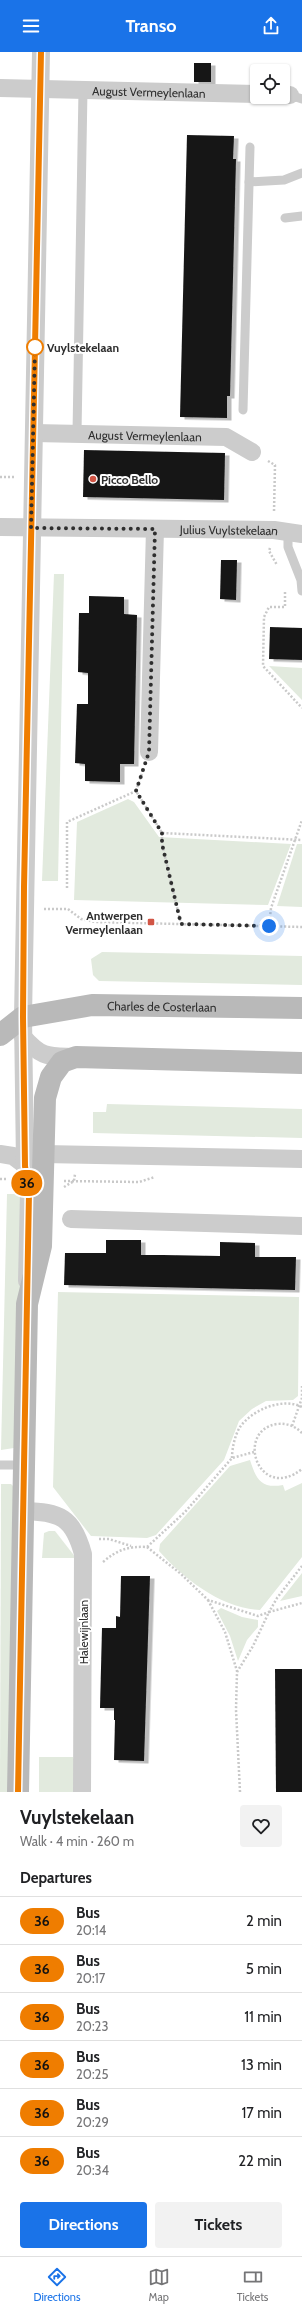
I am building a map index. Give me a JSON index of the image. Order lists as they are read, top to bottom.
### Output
{
  "streets": {
    "main road": ["Charles de Costerlaan"],
    "street": ["August Vermeylenlaan", "Julius Vuylstekelaan", "Halewijnlaan"]
  },
  "places": {
    "other": ["Vuylstekelaan", "Picco Bello"],
    "transit": ["Antwerpen Vermeylenlaan"]
  },
  "lines": ["bus line 36"],
  "page": {
    "header": "Transo",
    "on_map": "36",
    "heading": [
      ["Vuylstekelaan", "Walk · 4 min · 260 m"],
      "Departures"
    ],
    "list": [
      {
        "mark": "36",
        "name": "Bus",
        "note": "20:14",
        "value": "2 min"
      },
      {
        "mark": "36",
        "name": "Bus",
        "note": "20:17",
        "value": "5 min"
      },
      {
        "mark": "36",
        "name": "Bus",
        "note": "20:23",
        "value": "11 min"
      },
      {
        "mark": "36",
        "name": "Bus",
        "note": "20:25",
        "value": "13 min"
      },
      {
        "mark": "36",
        "name": "Bus",
        "note": "20:29",
        "value": "17 min"
      },
      {
        "mark": "36",
        "name": "Bus",
        "note": "20:34",
        "value": "22 min"
      }
    ],
    "buttons": ["Directions", "Tickets"],
    "tabs": ["Directions", "Map", "Tickets"]
  }
}
